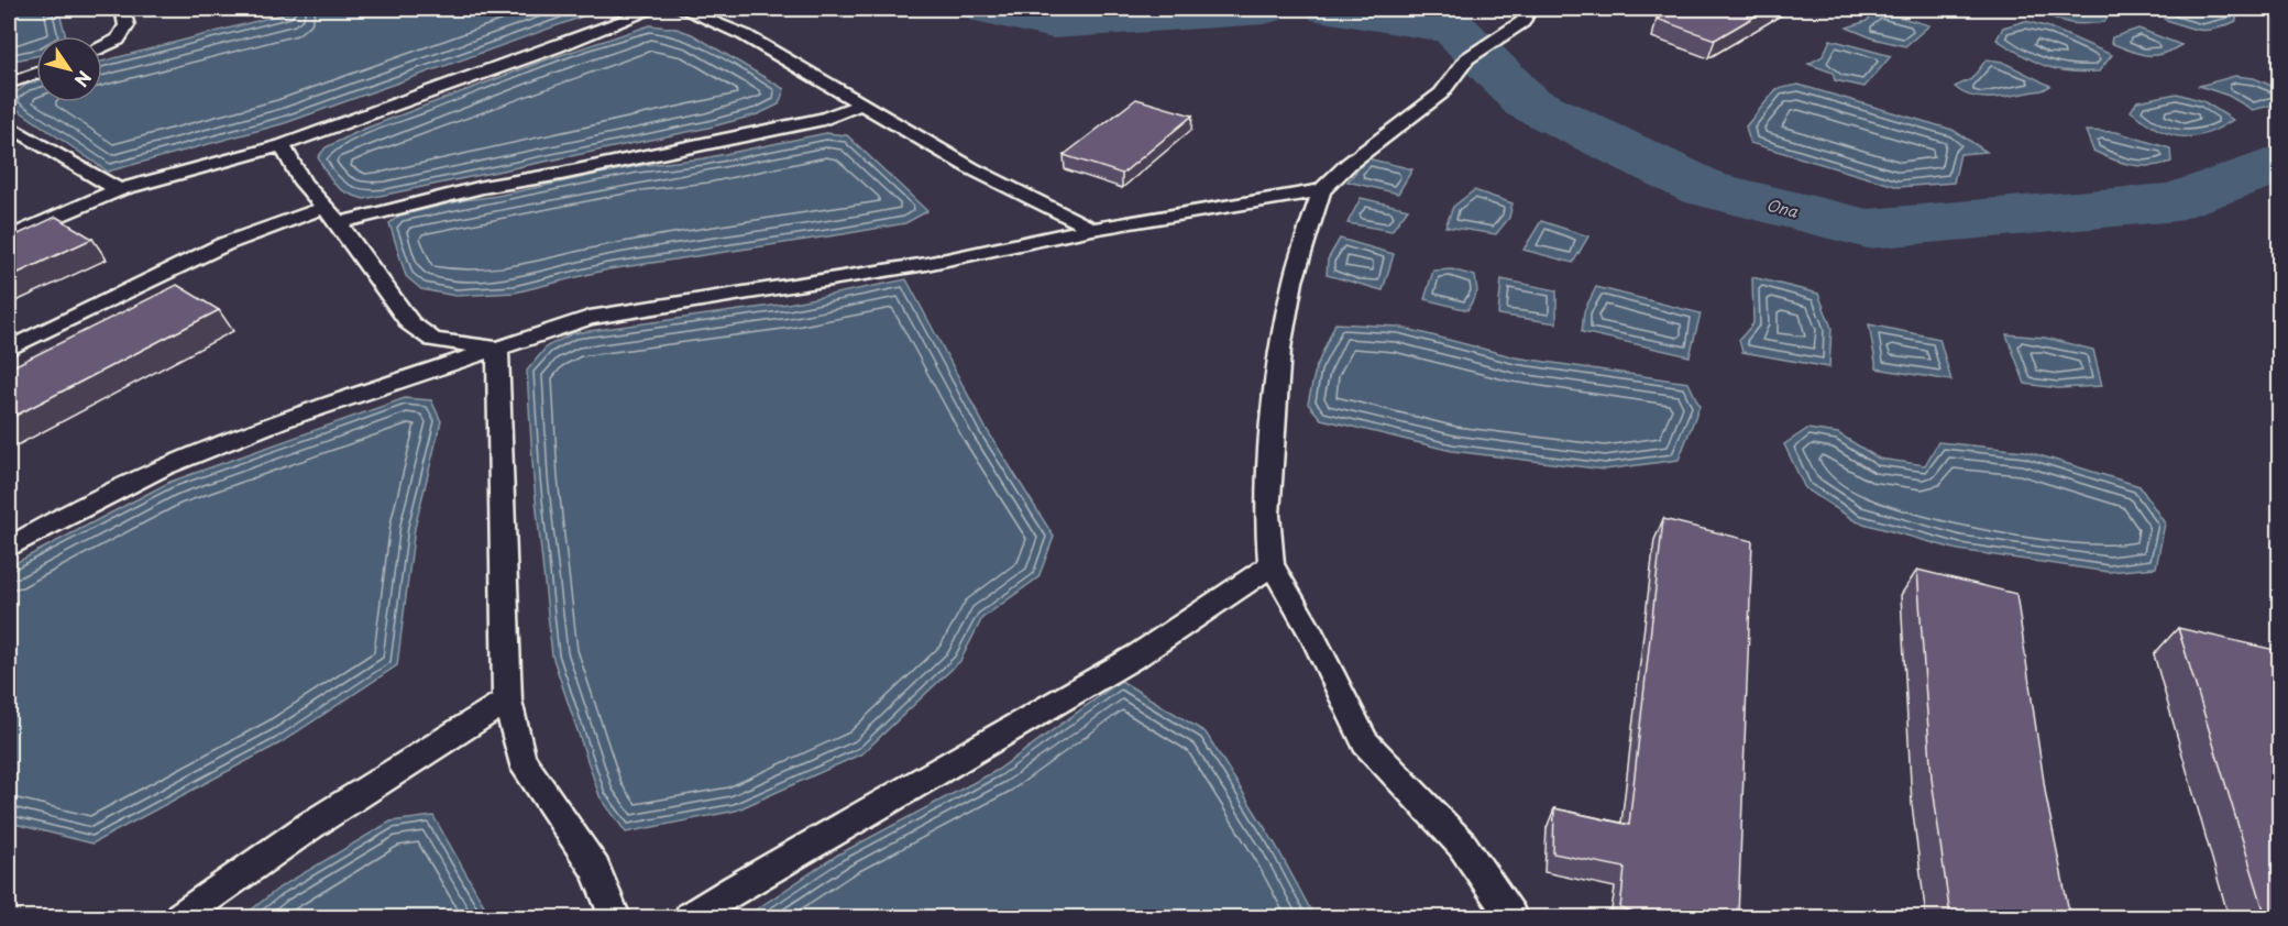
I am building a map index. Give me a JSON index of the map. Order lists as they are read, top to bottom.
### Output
{
  "water": ["Ona"],
  "north": "bottom right"
}
